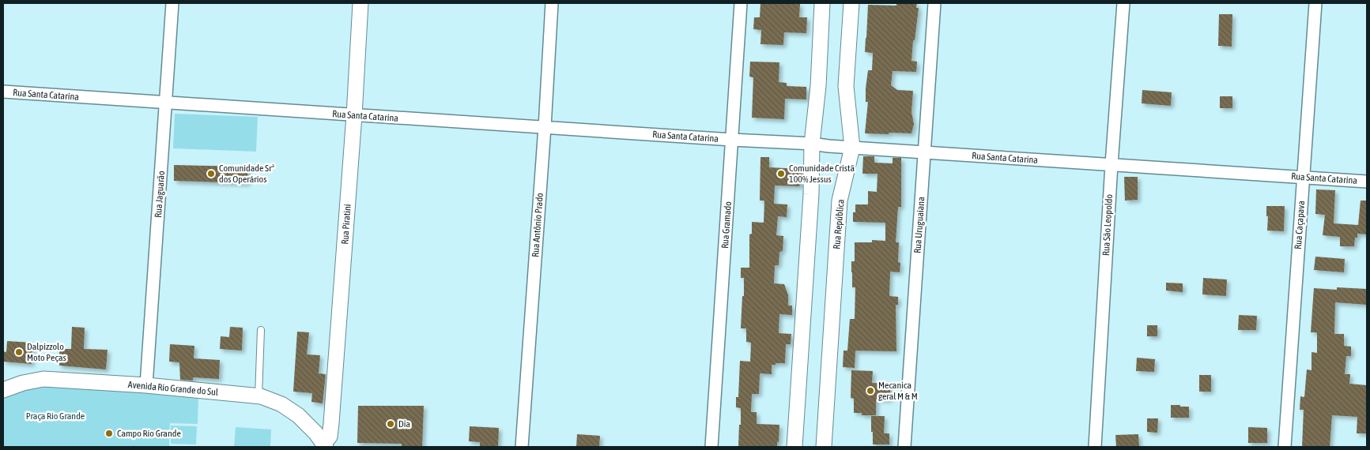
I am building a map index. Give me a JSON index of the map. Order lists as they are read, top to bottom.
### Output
{
  "streets": {
    "street": [
      "Rua Santa Catarina",
      "Rua Jaguarão",
      "Rua Piratini",
      "Rua República",
      "Rua Antônio Prado",
      "Rua Gramado",
      "Rua Uruguaiana",
      "Rua São Leopoldo",
      "Rua Caçapava",
      "Avenida Rio Grande do Sul"
    ]
  },
  "crossings": [
    ["Rua Santa Catarina", "Rua Jaguarão"],
    ["Rua Santa Catarina", "Rua Piratini"],
    ["Rua Santa Catarina", "Rua República"],
    ["Rua Santa Catarina", "Rua Antônio Prado"],
    ["Rua Santa Catarina", "Rua Gramado"],
    ["Rua Santa Catarina", "Rua Uruguaiana"],
    ["Rua Santa Catarina", "Rua São Leopoldo"],
    ["Rua Santa Catarina", "Rua Caçapava"],
    ["Rua Jaguarão", "Avenida Rio Grande do Sul"],
    ["Rua Piratini", "Avenida Rio Grande do Sul"]
  ],
  "parks": ["Praça Rio Grande"],
  "places": [
    "Comunidade Srª dos Operários",
    "Comunidade Cristã 100% Jessus",
    "Dalpizzolo Moto Peças",
    "Mecanica geral M & M",
    "Dia",
    "Campo Rio Grande"
  ]
}
